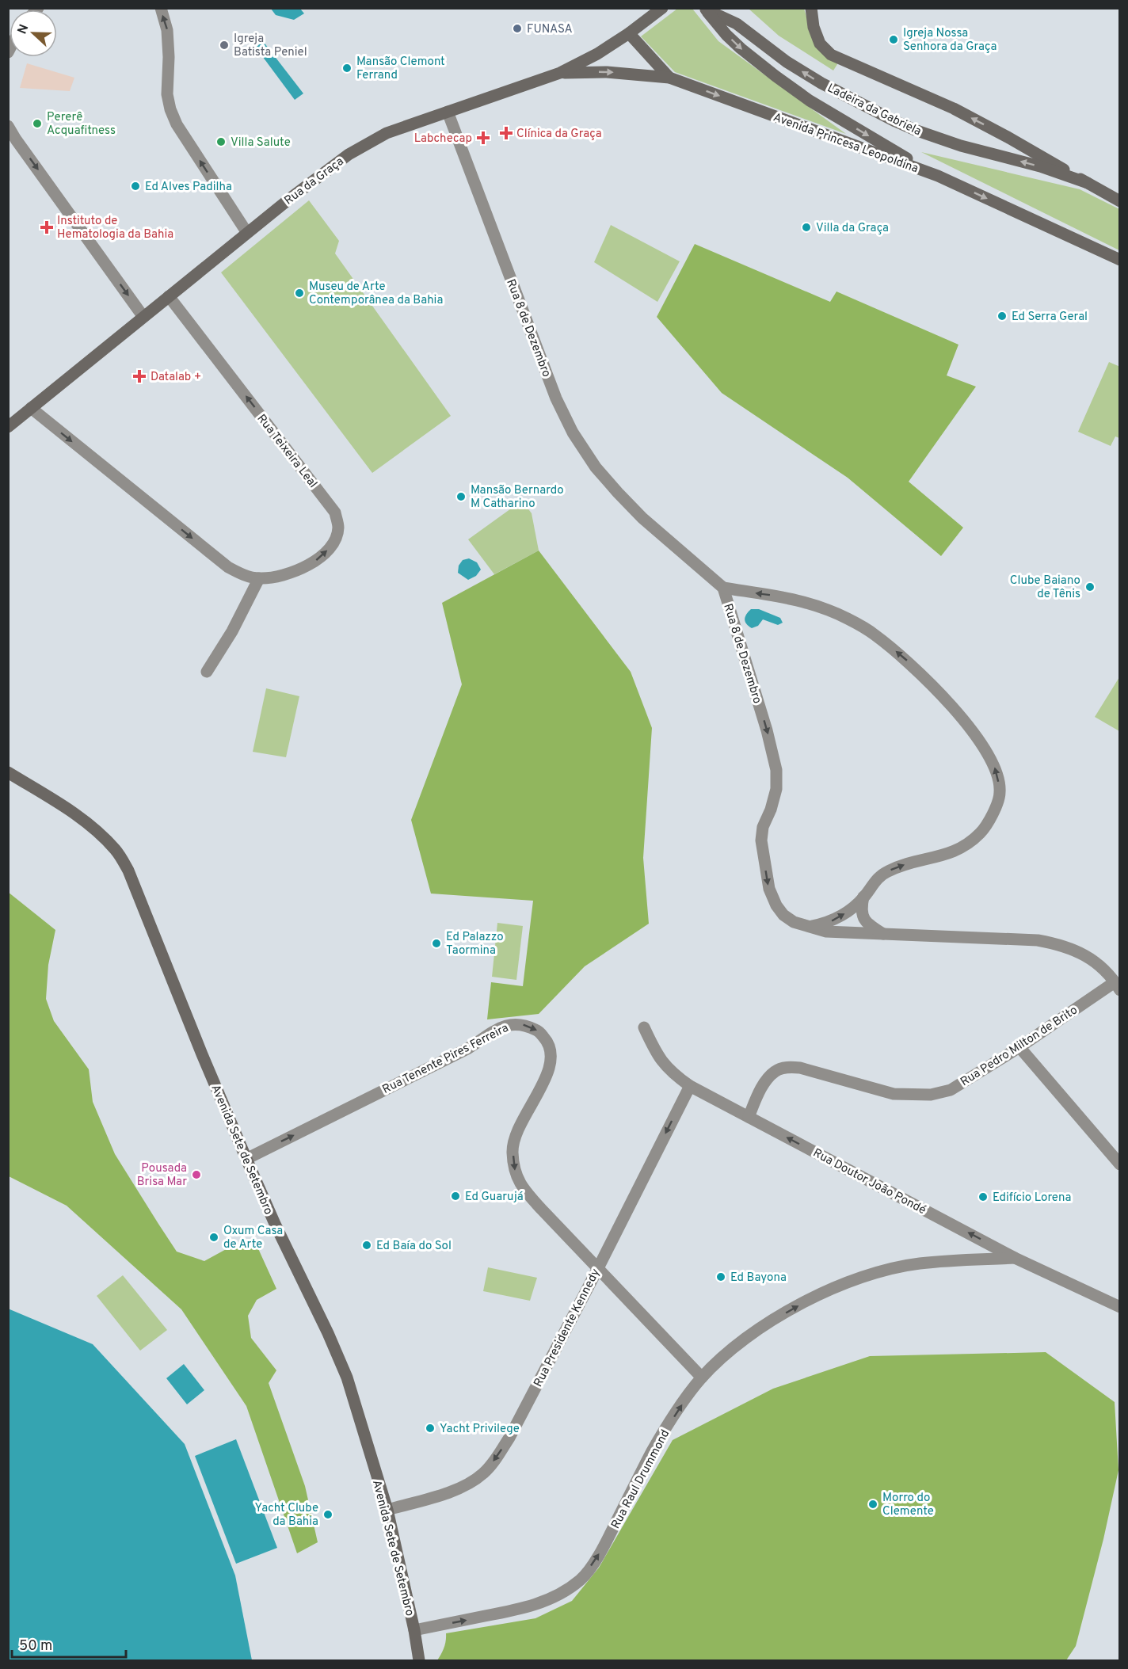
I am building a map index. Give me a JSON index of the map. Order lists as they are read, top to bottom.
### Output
{
  "streets": {
    "main road": [
      "Ladeira da Gabriela",
      "Avenida Princesa Leopoldina",
      "Rua da Graça",
      "Avenida Sete de Setembro"
    ],
    "street": [
      "Rua 8 de Dezembro",
      "Rua Teixeira Leal",
      "Rua Pedro Milton de Brito",
      "Rua Tenente Pires Ferreira",
      "Rua Doutor João Pondé",
      "Rua Presidente Kennedy",
      "Rua Raul Drummond"
    ]
  },
  "crossings": [
    ["Ladeira da Gabriela", "Avenida Princesa Leopoldina"],
    ["Avenida Princesa Leopoldina", "Rua da Graça"],
    ["Rua da Graça", "Rua 8 de Dezembro"],
    ["Rua da Graça", "Rua Teixeira Leal"],
    ["Rua 8 de Dezembro", "Rua Pedro Milton de Brito"],
    ["Rua Pedro Milton de Brito", "Rua Doutor João Pondé"],
    ["Rua Tenente Pires Ferreira", "Avenida Sete de Setembro"],
    ["Rua Tenente Pires Ferreira", "Rua Presidente Kennedy"],
    ["Rua Tenente Pires Ferreira", "Rua Raul Drummond"],
    ["Avenida Sete de Setembro", "Rua Presidente Kennedy"],
    ["Avenida Sete de Setembro", "Rua Raul Drummond"],
    ["Rua Doutor João Pondé", "Rua Presidente Kennedy"],
    ["Rua Doutor João Pondé", "Rua Raul Drummond"]
  ],
  "one_way": ["Rua Doutor João Pondé", "Rua Presidente Kennedy", "Rua Raul Drummond"],
  "places": {
    "other": [
      "FUNASA",
      "Igreja Nossa Senhora da Graça",
      "Igreja Batista Peniel",
      "Mansão Clemont Ferrand",
      "Pererê Acquafitness",
      "Villa Salute",
      "Ed Alves Padilha",
      "Villa da Graça",
      "Museu de Arte Contemporânea da Bahia",
      "Ed Serra Geral",
      "Mansão Bernardo M Catharino",
      "Clube Baiano de Tênis",
      "Ed Palazzo Taormina",
      "Pousada Brisa Mar",
      "Ed Guarujá",
      "Edifício Lorena",
      "Oxum Casa de Arte",
      "Ed Baía do Sol",
      "Ed Bayona",
      "Yacht Privilege",
      "Morro do Clemente",
      "Yacht Clube da Bahia"
    ],
    "health": [
      "Clínica da Graça",
      "Labchecap",
      "Instituto de Hematologia da Bahia",
      "Datalab +"
    ]
  },
  "scale_bar": "50 m",
  "north": "left"
}
